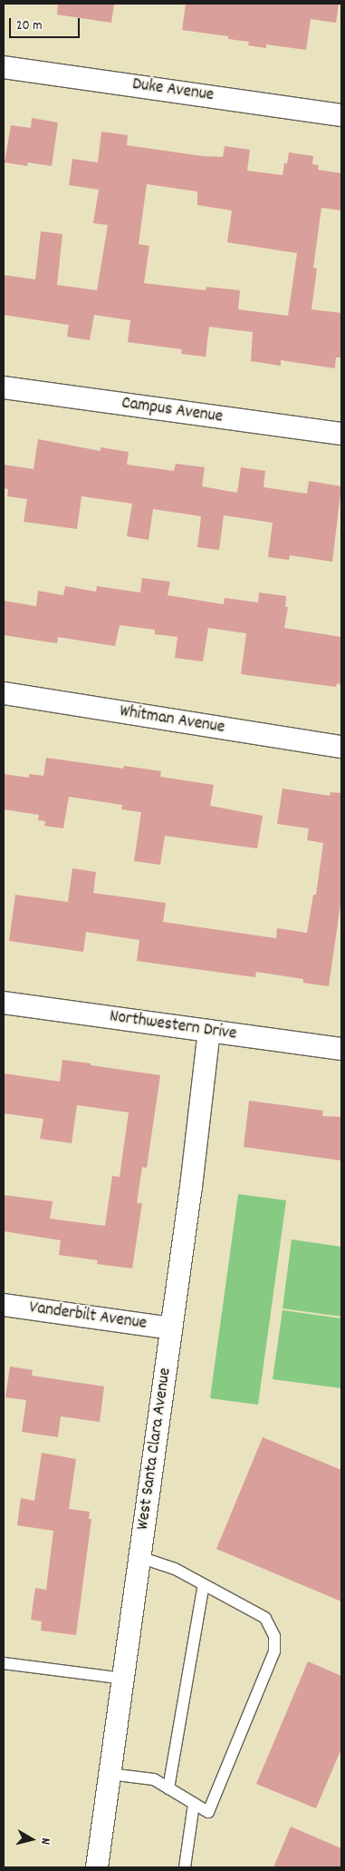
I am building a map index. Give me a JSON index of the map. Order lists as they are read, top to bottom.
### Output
{
  "streets": {
    "street": [
      "Duke Avenue",
      "Campus Avenue",
      "Whitman Avenue",
      "Northwestern Drive",
      "Vanderbilt Avenue",
      "West Santa Clara Avenue"
    ]
  },
  "crossings": [
    ["Northwestern Drive", "West Santa Clara Avenue"],
    ["Vanderbilt Avenue", "West Santa Clara Avenue"]
  ],
  "scale_bar": "20 m",
  "north": "right"
}
